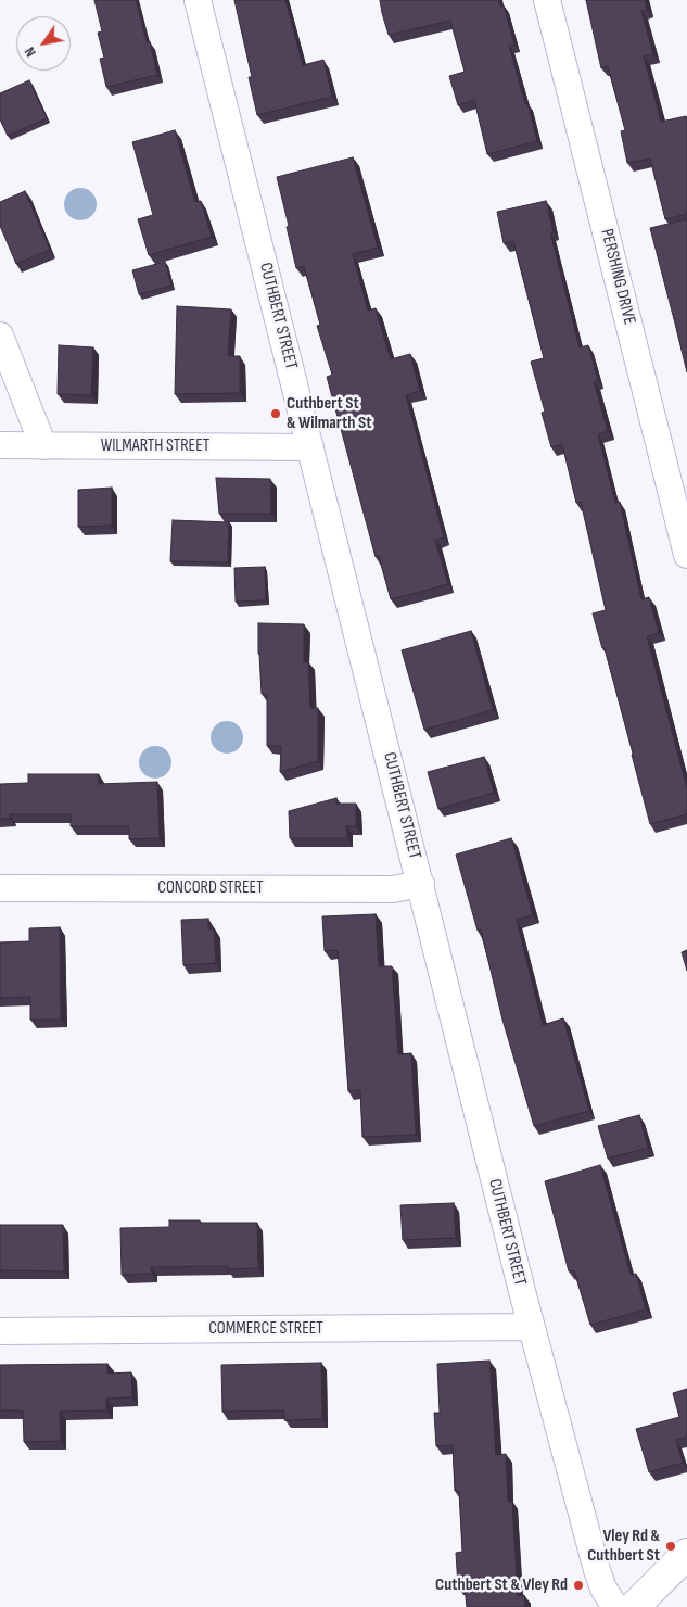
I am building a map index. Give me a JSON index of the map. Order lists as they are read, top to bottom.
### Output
{
  "streets": {
    "street": [
      "PERSHING DRIVE",
      "CUTHBERT STREET",
      "WILMARTH STREET",
      "CONCORD STREET",
      "COMMERCE STREET"
    ]
  },
  "crossings": [
    ["CUTHBERT STREET", "WILMARTH STREET"],
    ["CUTHBERT STREET", "CONCORD STREET"],
    ["CUTHBERT STREET", "COMMERCE STREET"]
  ],
  "places": ["Cuthbert St & Wilmarth St", "Vley Rd & Cuthbert St", "Cuthbert St & Vley Rd"],
  "north": "bottom left"
}
